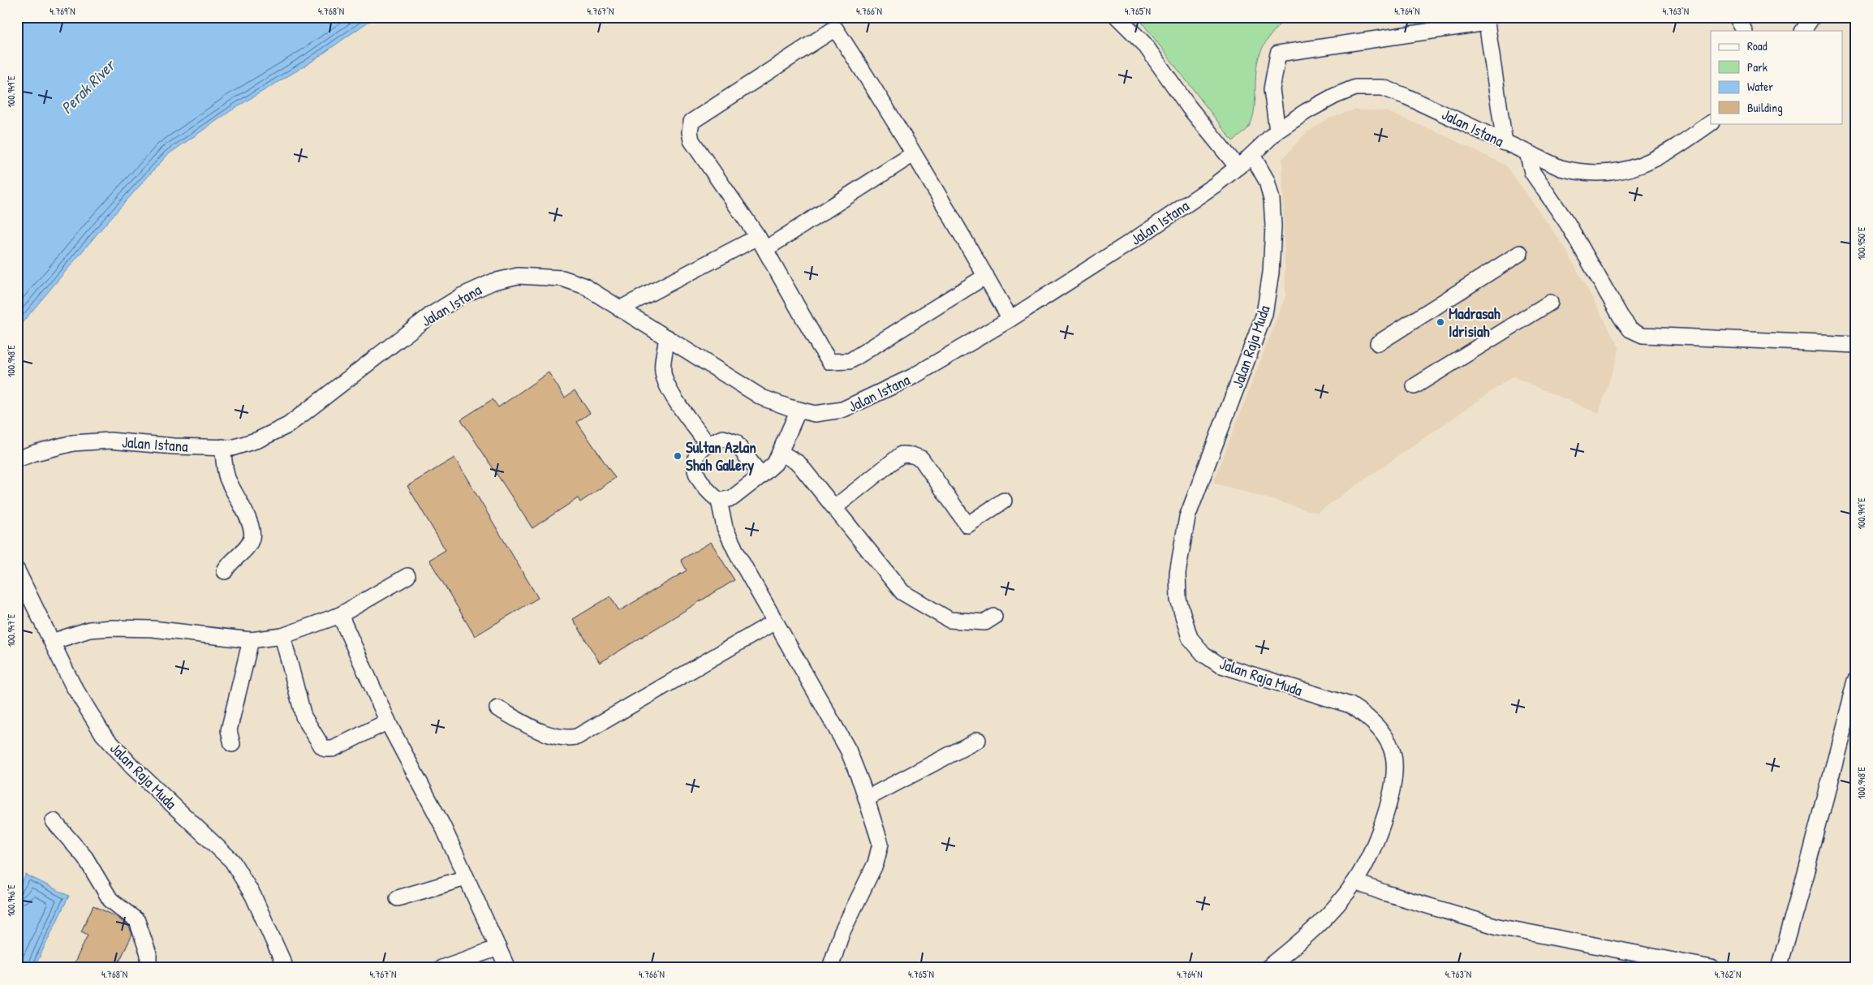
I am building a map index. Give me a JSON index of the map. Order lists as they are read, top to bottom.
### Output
{
  "streets": {
    "street": ["Jalan Istana", "Jalan Raja Muda"]
  },
  "crossings": [
    ["Jalan Istana", "Jalan Raja Muda"]
  ],
  "water": ["Perak River"],
  "places": ["Madrasah Idrisiah", "Sultan Azlan Shah Gallery"],
  "legend": [
    "Road",
    "Park",
    "Water",
    "Building"
  ],
  "coordinates": [
    "4.769°N",
    "4.768°N",
    "4.767°N",
    "4.766°N",
    "4.765°N",
    "4.764°N",
    "4.763°N",
    "100.949°E",
    "100.950°E",
    "100.948°E",
    "100.947°E",
    "100.946°E",
    "4.762°N"
  ]
}
